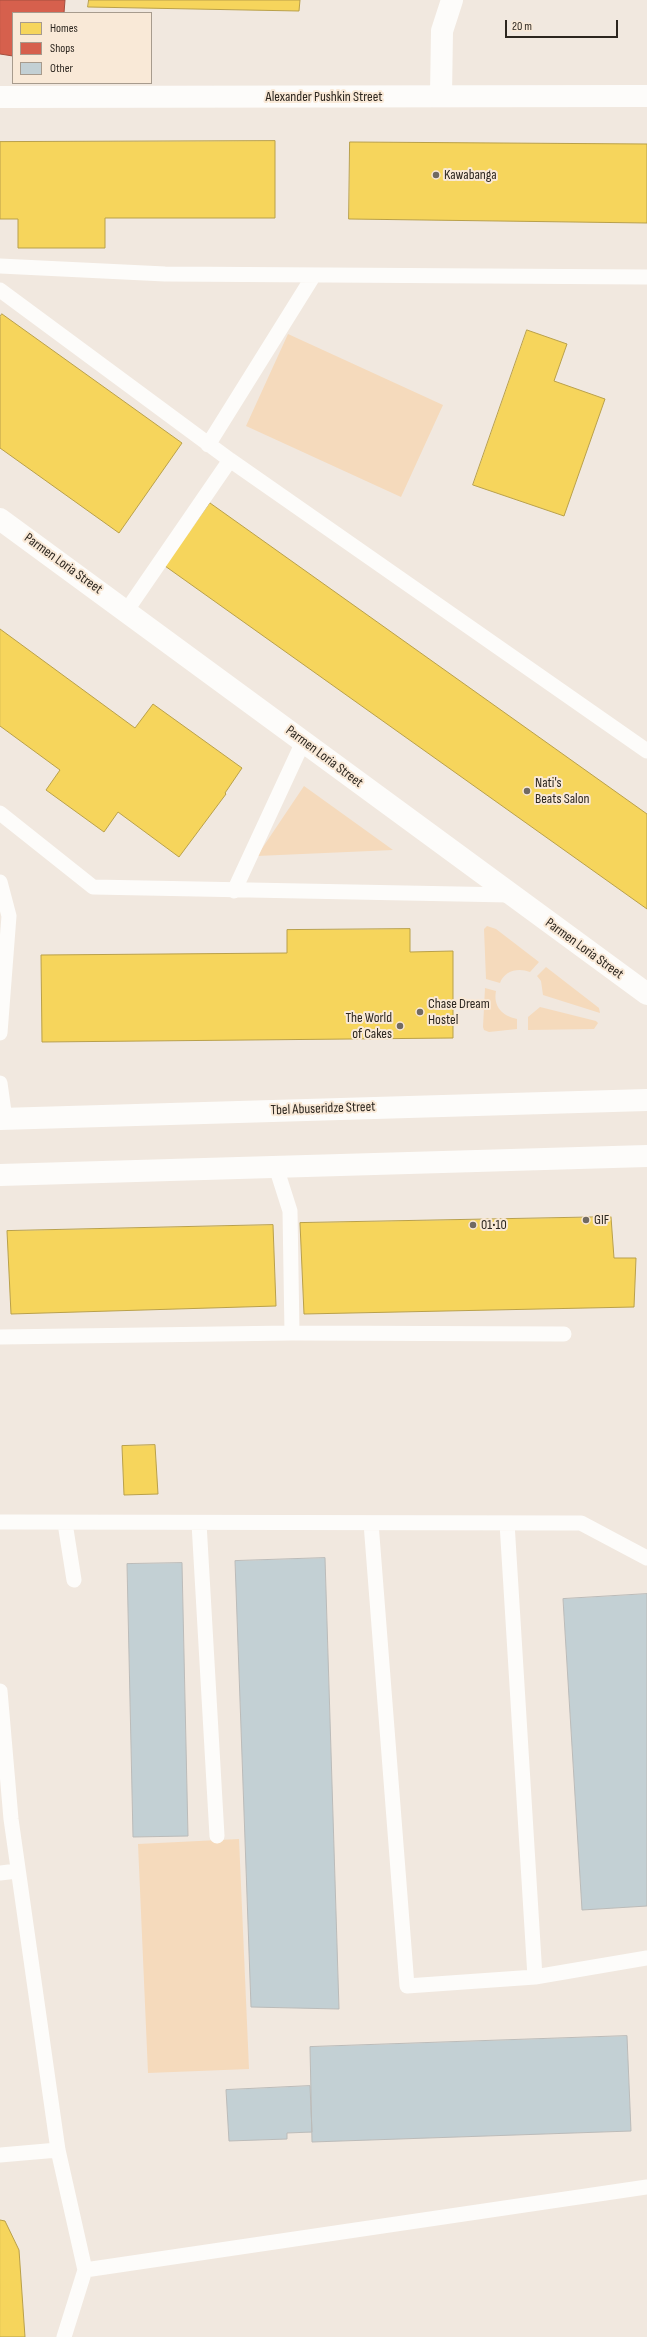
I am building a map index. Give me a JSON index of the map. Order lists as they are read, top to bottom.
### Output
{
  "streets": {
    "street": ["Alexander Pushkin Street", "Parmen Loria Street", "Tbel Abuseridze Street"]
  },
  "places": [
    "Kawabanga",
    "Nati's Beats Salon",
    "Chase Dream Hostel",
    "The World of Cakes",
    "GIF",
    "01•10"
  ],
  "legend": ["Homes", "Shops", "Other"],
  "scale_bar": "20 m"
}
